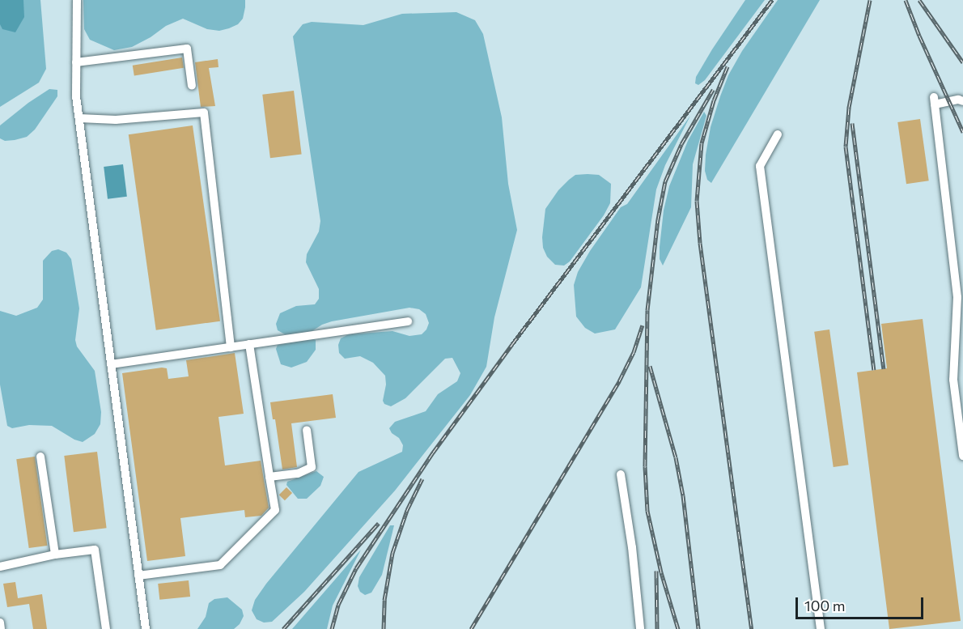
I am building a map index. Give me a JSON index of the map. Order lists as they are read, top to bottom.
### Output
{
  "scale_bar": "100 m"
}
